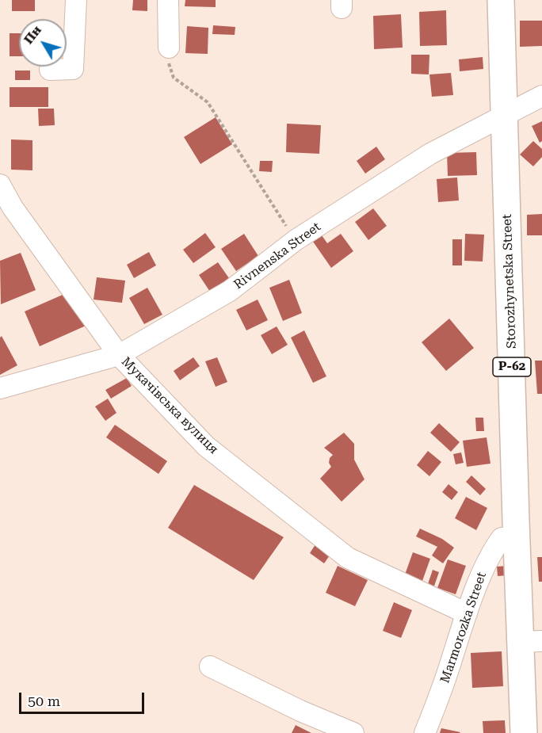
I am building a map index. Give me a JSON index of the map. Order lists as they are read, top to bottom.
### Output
{
  "streets": {
    "main road": ["Storozhynetska Street", "Р-62"],
    "street": ["Rivnenska Street", "Мукачівська вулиця", "Marmorozka Street"]
  },
  "crossings": [
    ["Rivnenska Street", "Storozhynetska Street"],
    ["Rivnenska Street", "Мукачівська вулиця"],
    ["Storozhynetska Street", "Marmorozka Street"],
    ["Мукачівська вулиця", "Marmorozka Street"]
  ],
  "scale_bar": "50 m",
  "north": "top left"
}
